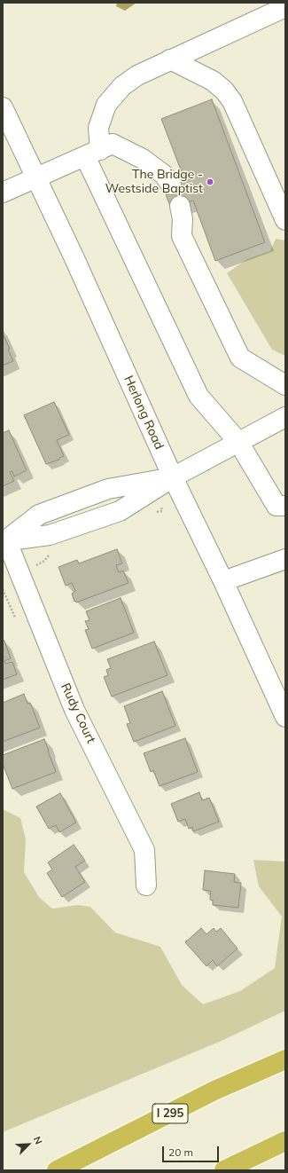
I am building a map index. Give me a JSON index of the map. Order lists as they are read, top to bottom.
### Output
{
  "streets": {
    "highway": ["I 295"],
    "street": ["Herlong Road", "Rudy Court"]
  },
  "places": ["The Bridge - Westside Baptist"],
  "scale_bar": "20 m",
  "north": "top right"
}
